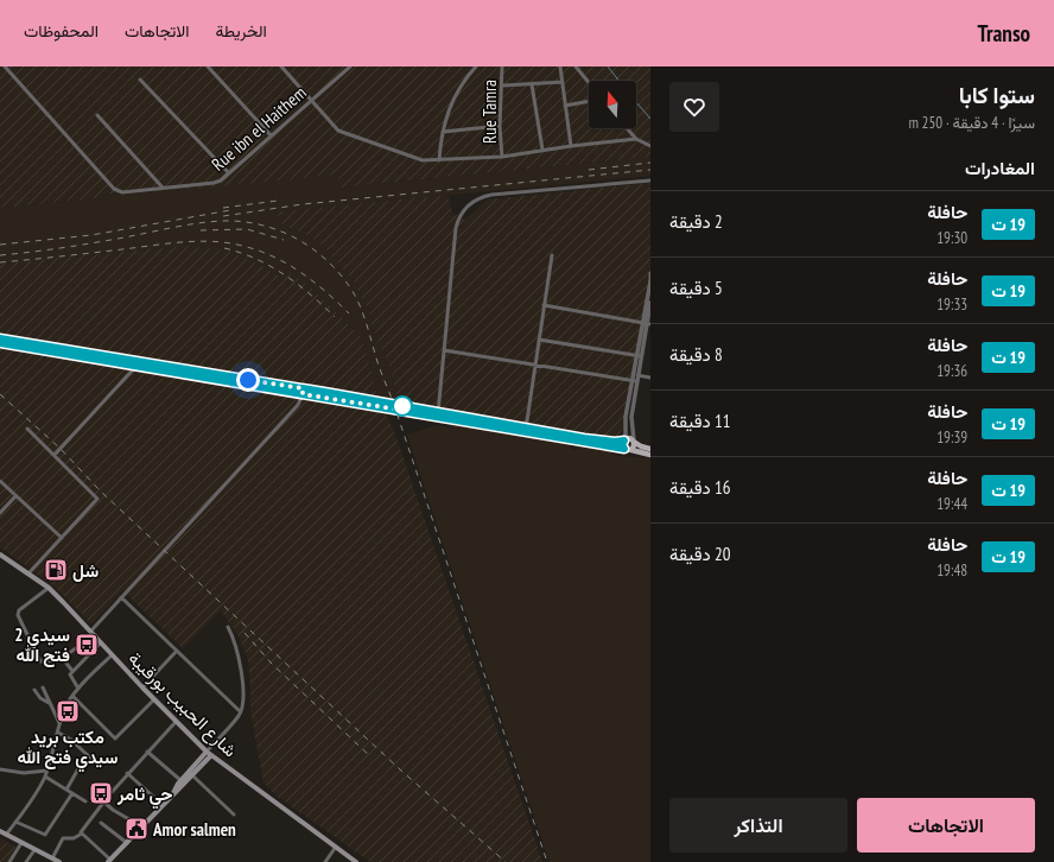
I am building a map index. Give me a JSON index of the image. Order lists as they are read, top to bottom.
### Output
{
  "streets": {
    "main road": ["شارع الحبيب بورقيبة"],
    "street": ["Rue Tamra", "Rue ibn el Haithem"]
  },
  "places": {
    "fuel station": ["شل"],
    "bus stop": ["2 سيدي فتح الله", "مكتب بريد سيدي فتح الله", "حي ثامر"],
    "public building": ["Amor salmen"]
  },
  "north": "top",
  "page": {
    "header": "Transo",
    "nav": ["الخريطة", "الاتجاهات", "المحفوظات"],
    "heading": [
      ["ستوا كابا", "سيرًا · 4 دقيقة · 250 m"],
      "المغادرات"
    ],
    "list": [
      {
        "mark": "19 ت",
        "name": "حافلة",
        "note": "19:30",
        "value": "2 دقيقة"
      },
      {
        "mark": "19 ت",
        "name": "حافلة",
        "note": "19:33",
        "value": "5 دقيقة"
      },
      {
        "mark": "19 ت",
        "name": "حافلة",
        "note": "19:36",
        "value": "8 دقيقة"
      },
      {
        "mark": "19 ت",
        "name": "حافلة",
        "note": "19:39",
        "value": "11 دقيقة"
      },
      {
        "mark": "19 ت",
        "name": "حافلة",
        "note": "19:44",
        "value": "16 دقيقة"
      },
      {
        "mark": "19 ت",
        "name": "حافلة",
        "note": "19:48",
        "value": "20 دقيقة"
      }
    ],
    "buttons": ["الاتجاهات", "التذاكر"]
  }
}
